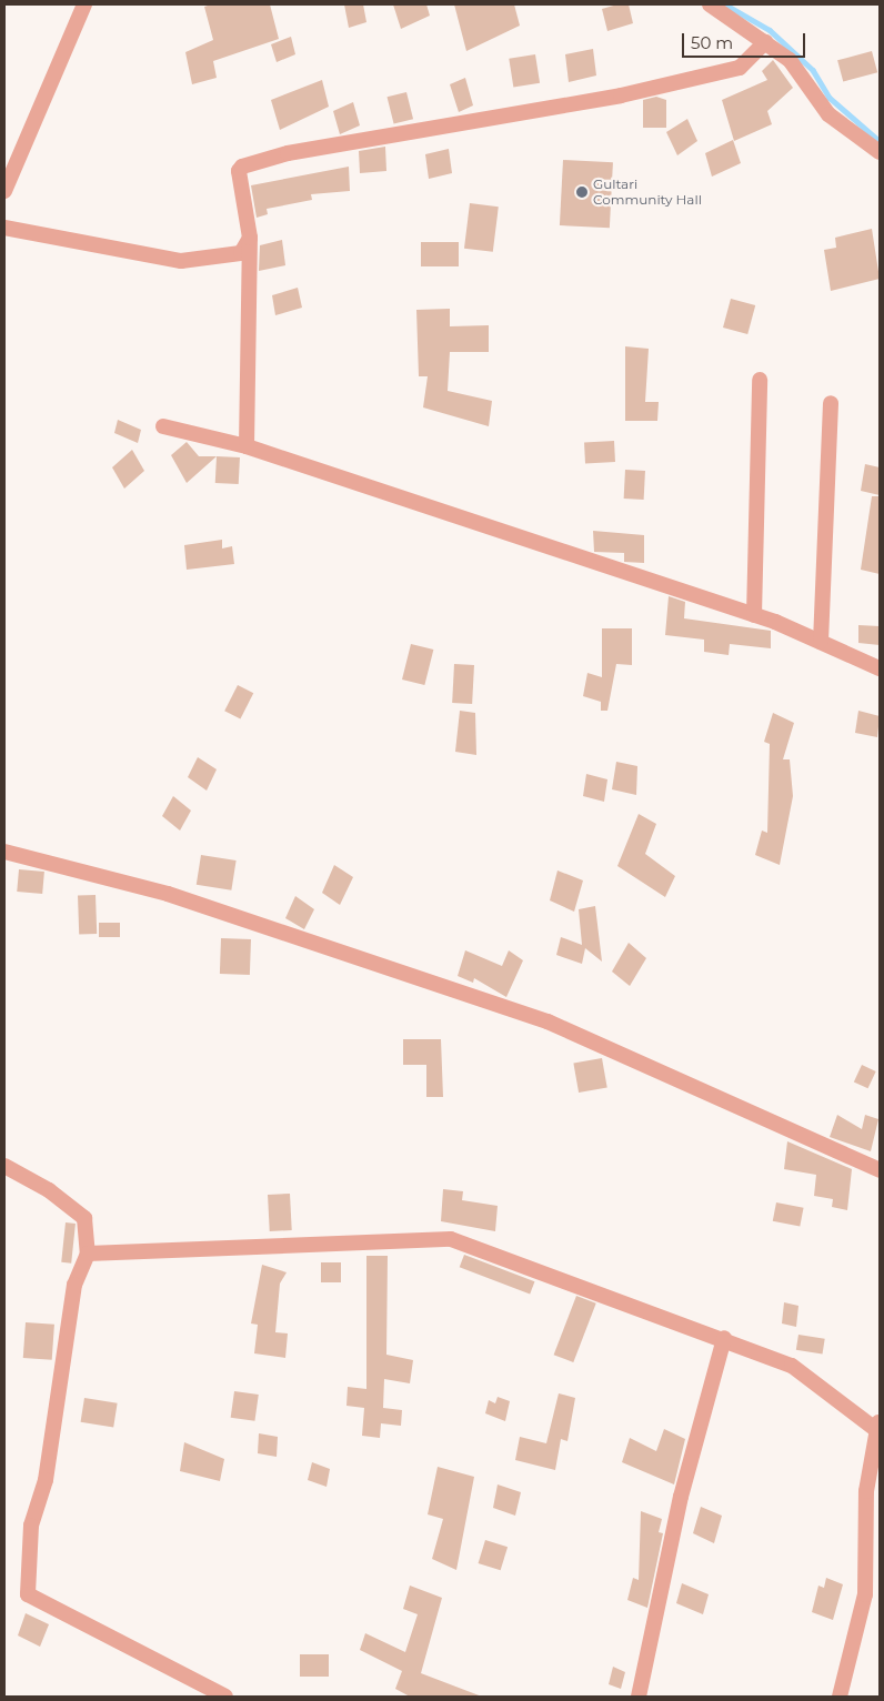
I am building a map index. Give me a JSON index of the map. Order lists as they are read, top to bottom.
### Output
{
  "places": ["Gultari Community Hall"],
  "scale_bar": "50 m"
}
